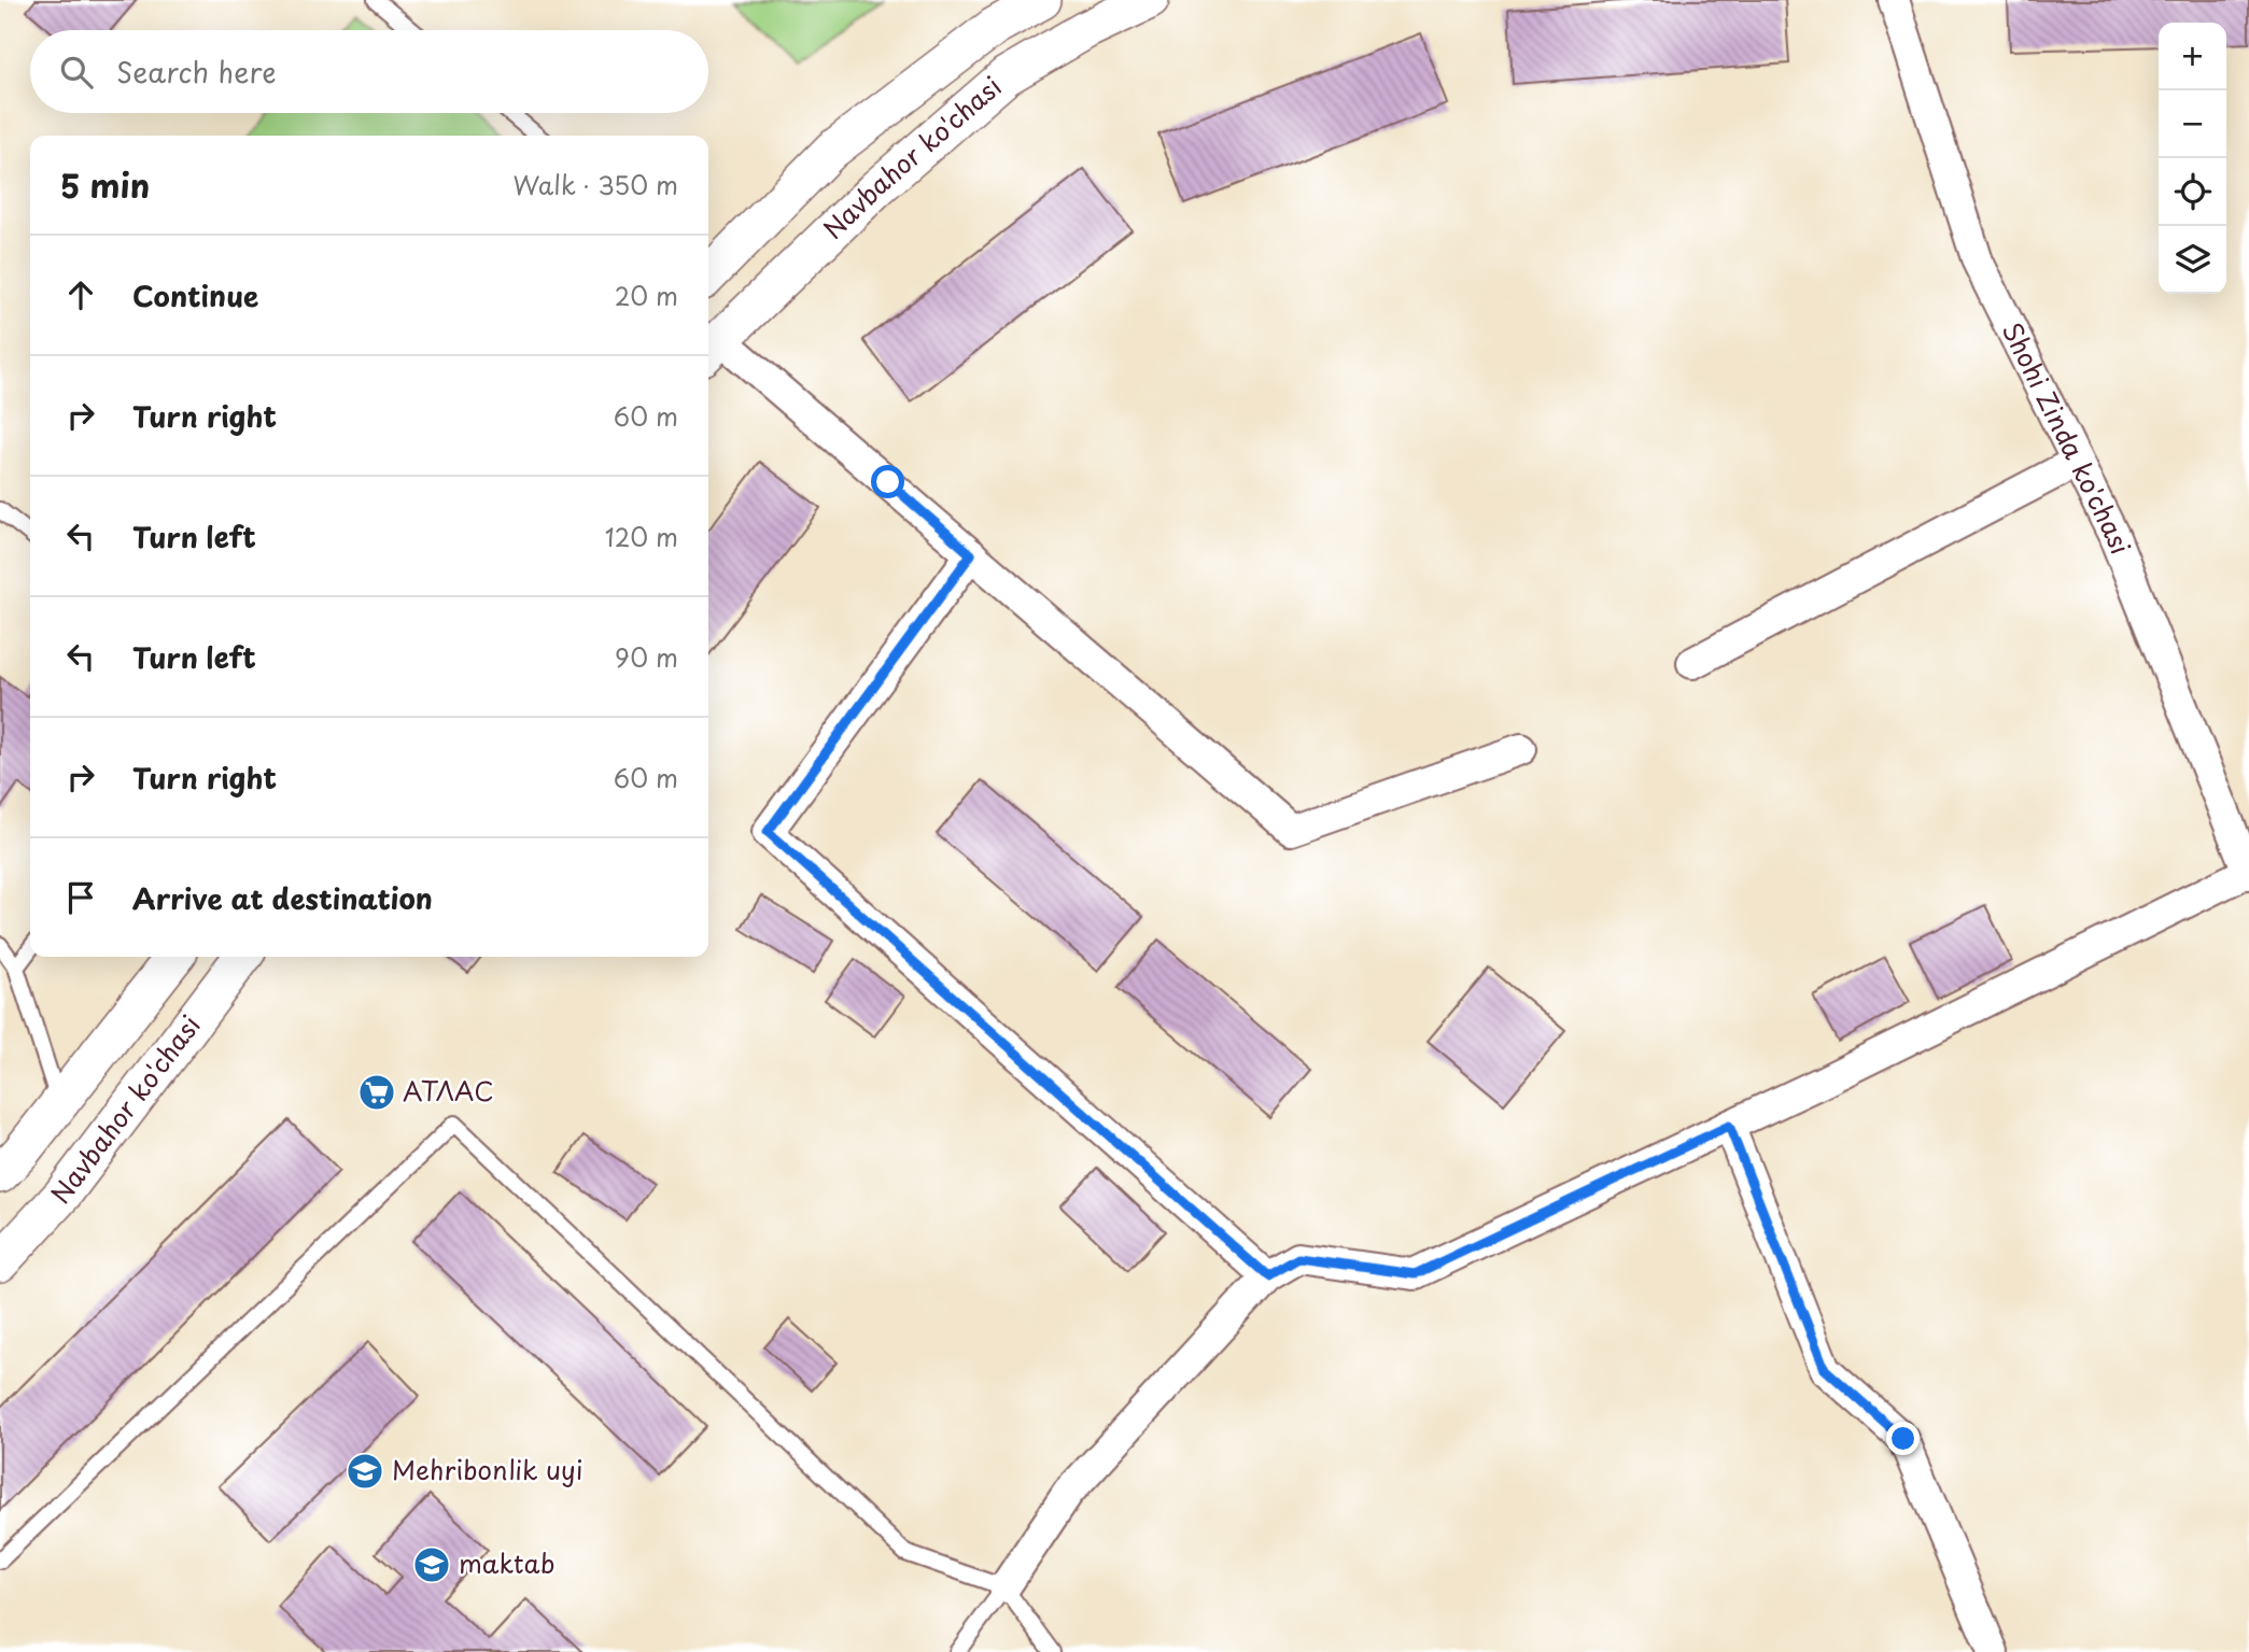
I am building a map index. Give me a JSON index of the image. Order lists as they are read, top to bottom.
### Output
{
  "streets": {
    "street": ["Navbahor ko'chasi", "Shohi Zinda ko'chasi"]
  },
  "places": {
    "supermarket": ["АТЛАС"],
    "school or university": ["Mehribonlik uyi", "maktab"]
  },
  "page": {
    "map_buttons": ["+", "−"],
    "search": "Search here",
    "heading": ["5 min", "Walk · 350 m"],
    "list": [
      ["Continue", "20 m"],
      ["Turn right", "60 m"],
      ["Turn left", "120 m"],
      ["Turn left", "90 m"],
      ["Turn right", "60 m"],
      "Arrive at destination"
    ]
  }
}
